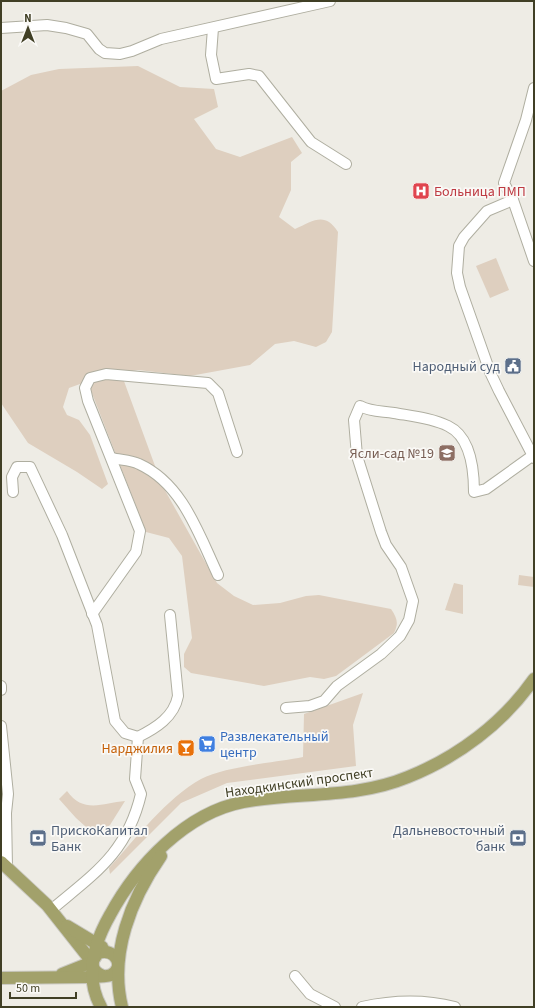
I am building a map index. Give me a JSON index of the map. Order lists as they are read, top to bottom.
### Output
{
  "streets": {
    "main road": ["Находкинский проспект"]
  },
  "places": {
    "hospital": ["Больница ПМП"],
    "public building": ["Народный суд"],
    "school or university": ["Ясли-сад №19"],
    "supermarket": ["Развлекательный центр"],
    "bar": ["Нарджилия"],
    "bank": ["ПрискоКапитал Банк", "Дальневосточный банк"]
  },
  "scale_bar": "50 m",
  "north": "top"
}
